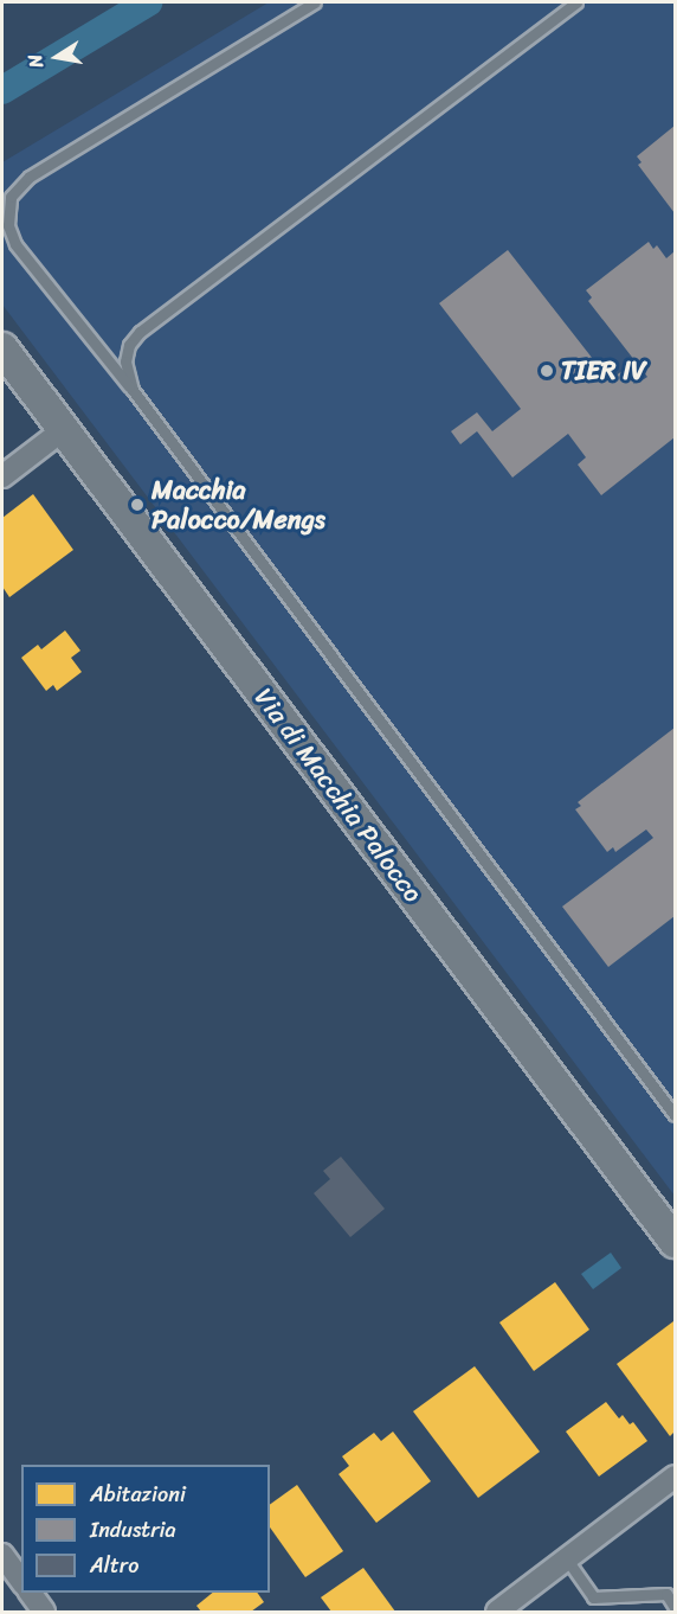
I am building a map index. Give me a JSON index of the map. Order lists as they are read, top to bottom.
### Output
{
  "streets": {
    "street": ["Via di Macchia Palocco"]
  },
  "places": ["TIER IV", "Macchia Palocco/Mengs"],
  "legend": ["Abitazioni", "Industria", "Altro"],
  "north": "left"
}
